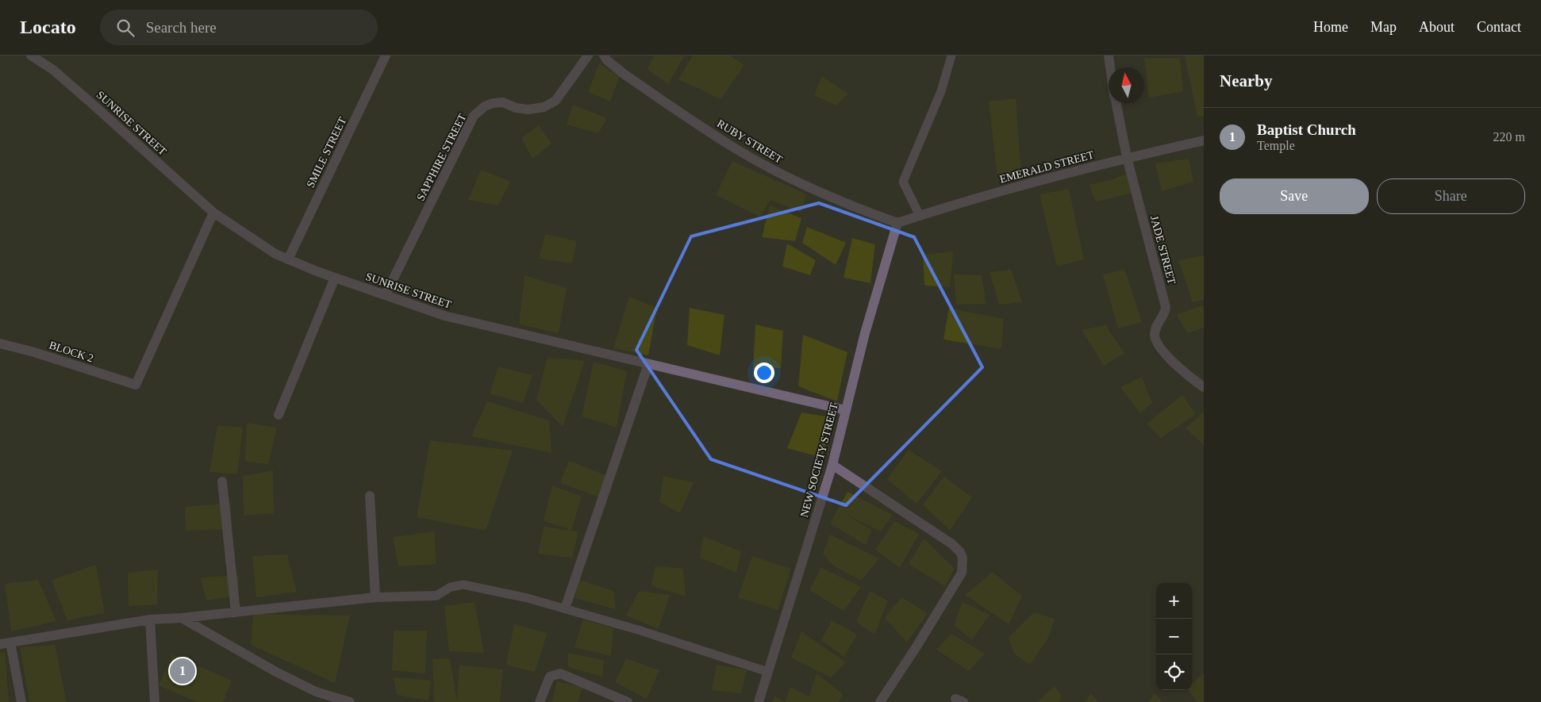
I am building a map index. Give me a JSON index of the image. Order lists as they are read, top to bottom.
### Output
{
  "streets": {
    "street": [
      "SUNRISE STREET",
      "RUBY STREET",
      "SMILE STREET",
      "SAPPHIRE STREET",
      "EMERALD STREET",
      "JADE STREET",
      "BLOCK 2",
      "NEW SOCIETY STREET"
    ]
  },
  "crossings": [
    ["SUNRISE STREET", "SMILE STREET"],
    ["SUNRISE STREET", "SAPPHIRE STREET"],
    ["SUNRISE STREET", "BLOCK 2"],
    ["SUNRISE STREET", "NEW SOCIETY STREET"],
    ["RUBY STREET", "EMERALD STREET"],
    ["RUBY STREET", "NEW SOCIETY STREET"],
    ["EMERALD STREET", "JADE STREET"],
    ["EMERALD STREET", "NEW SOCIETY STREET"]
  ],
  "north": "top",
  "page": {
    "header": "Locato",
    "search": "Search here",
    "nav": [
      "Home",
      "Map",
      "About",
      "Contact"
    ],
    "heading": "Nearby",
    "list": [
      {
        "mark": "1",
        "name": "Baptist Church",
        "note": "Temple",
        "value": "220 m"
      }
    ],
    "buttons": ["Save", "Share"],
    "map_buttons": ["+", "−"],
    "pins": "1"
  }
}
